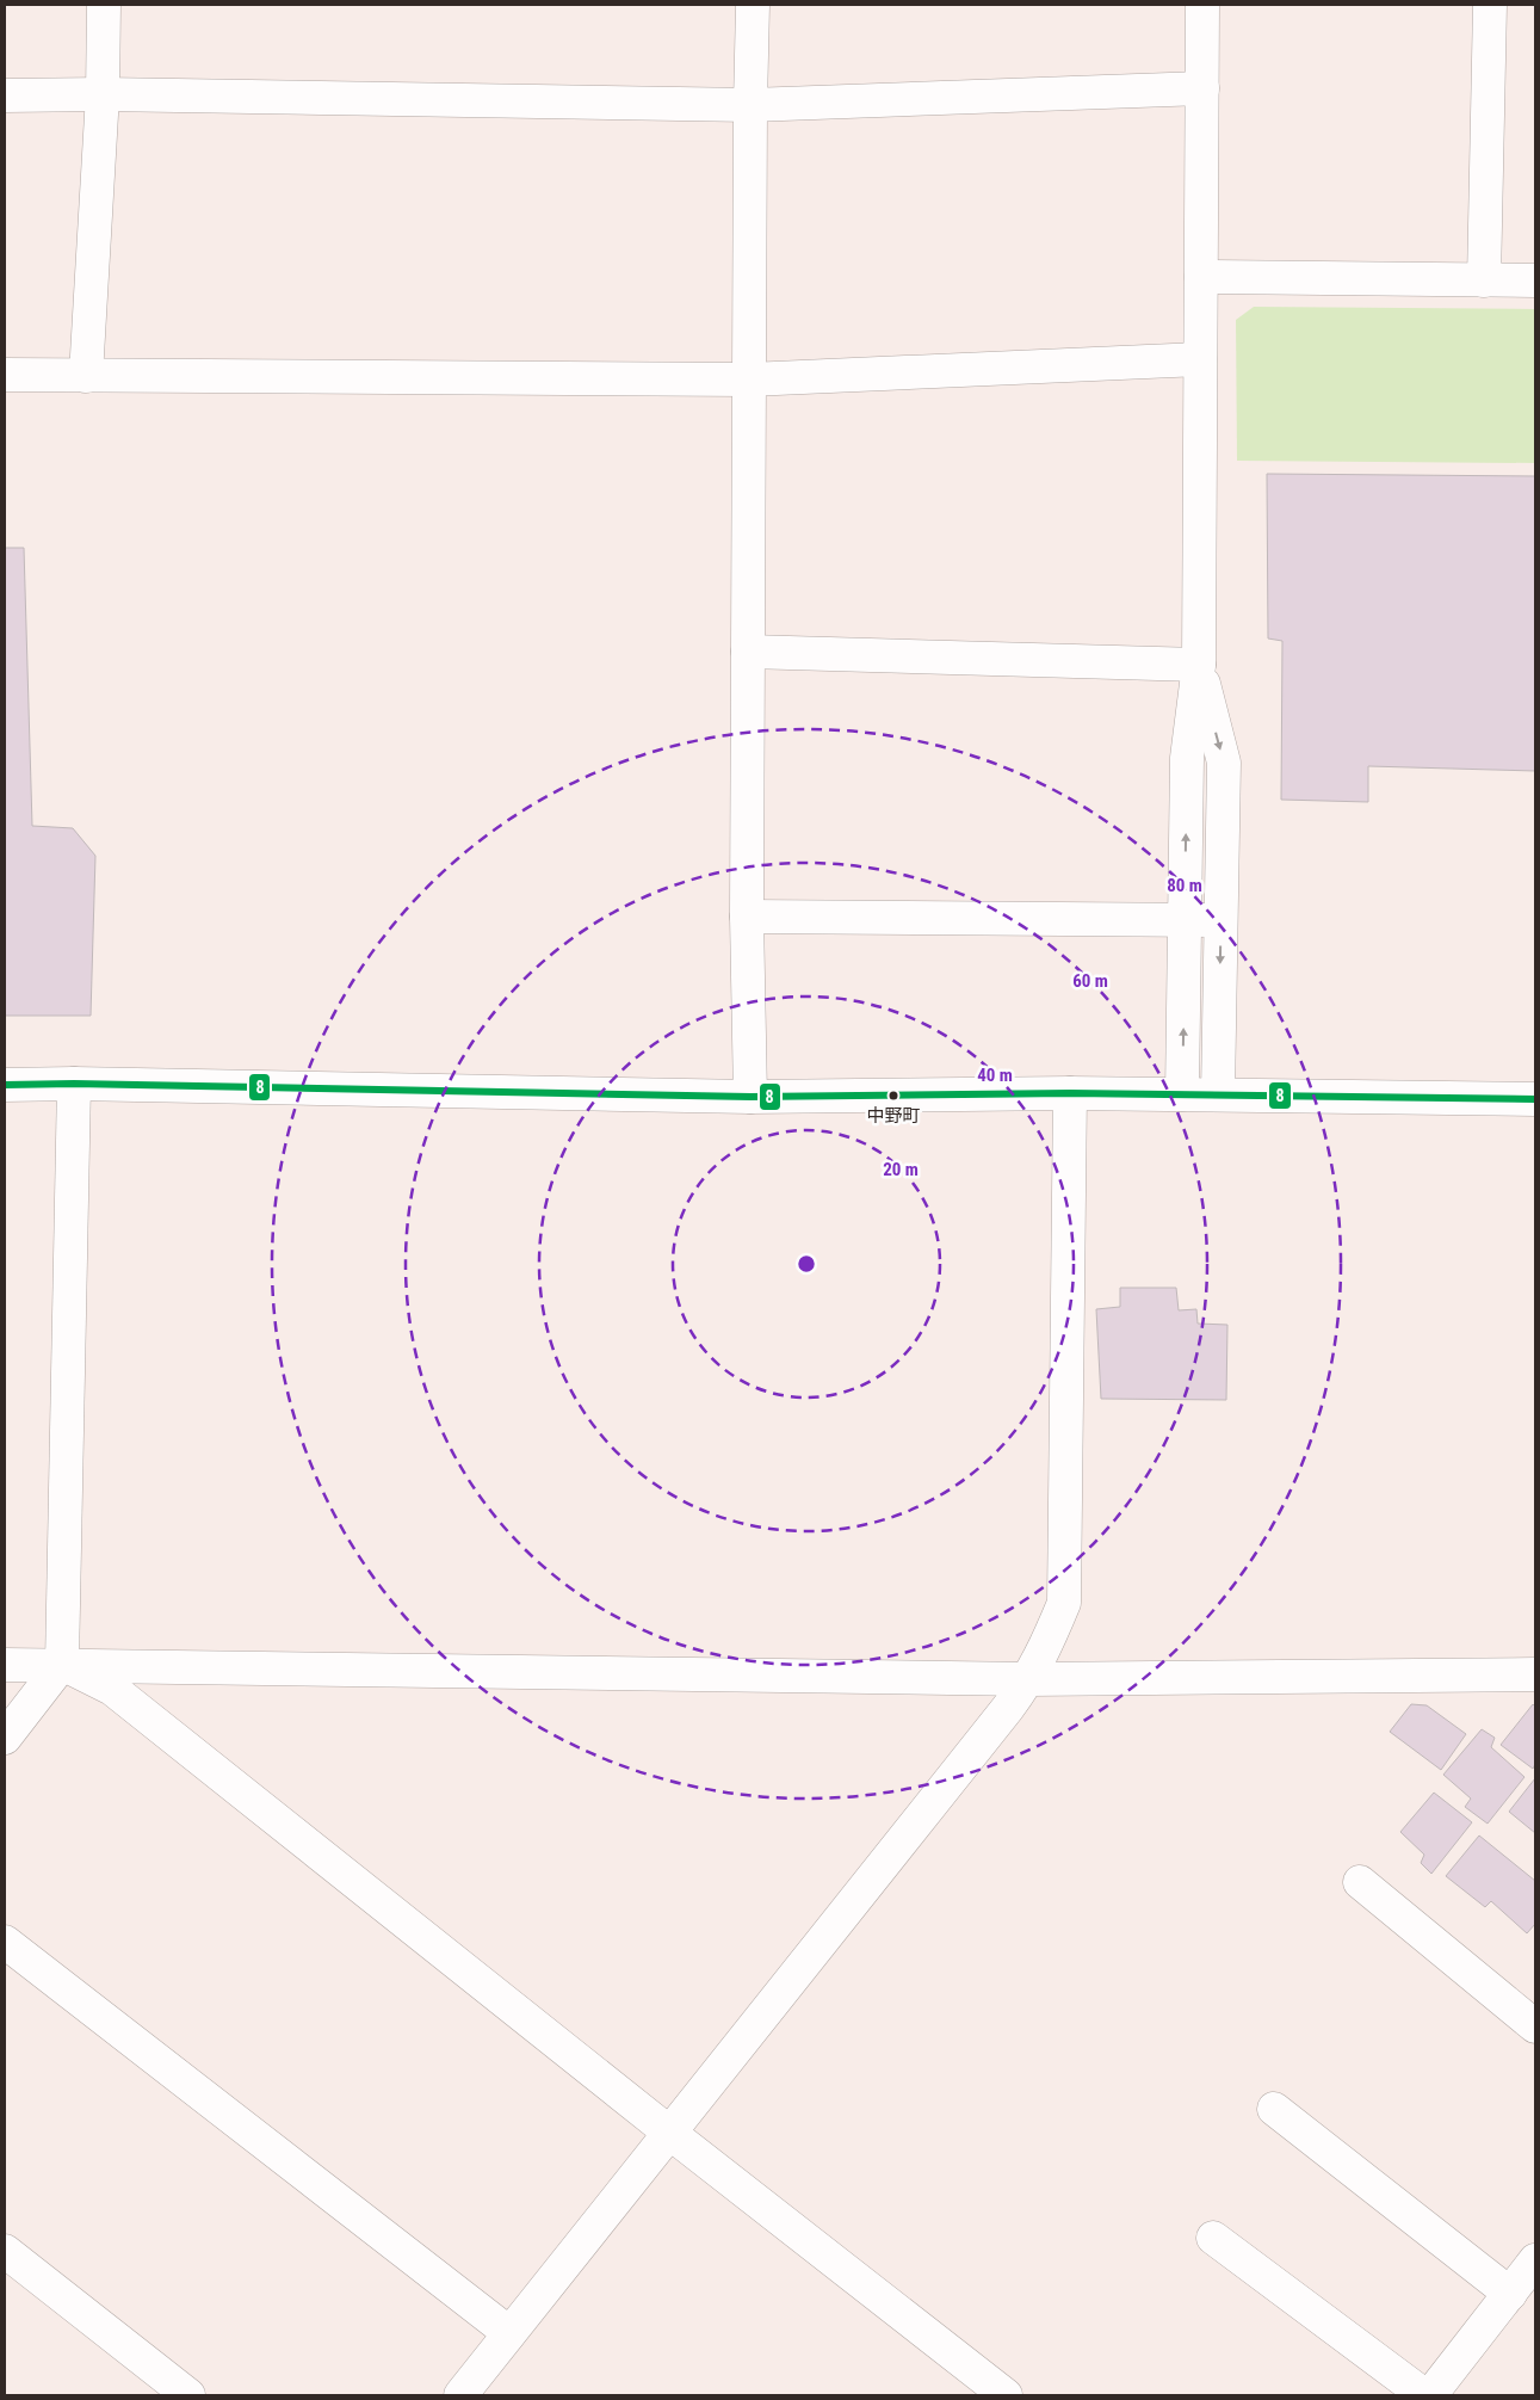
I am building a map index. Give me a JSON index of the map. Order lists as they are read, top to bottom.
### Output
{
  "places": ["中野町"],
  "lines": ["transit line 8"],
  "rings": [
    "80 m",
    "60 m",
    "40 m",
    "20 m"
  ]
}
